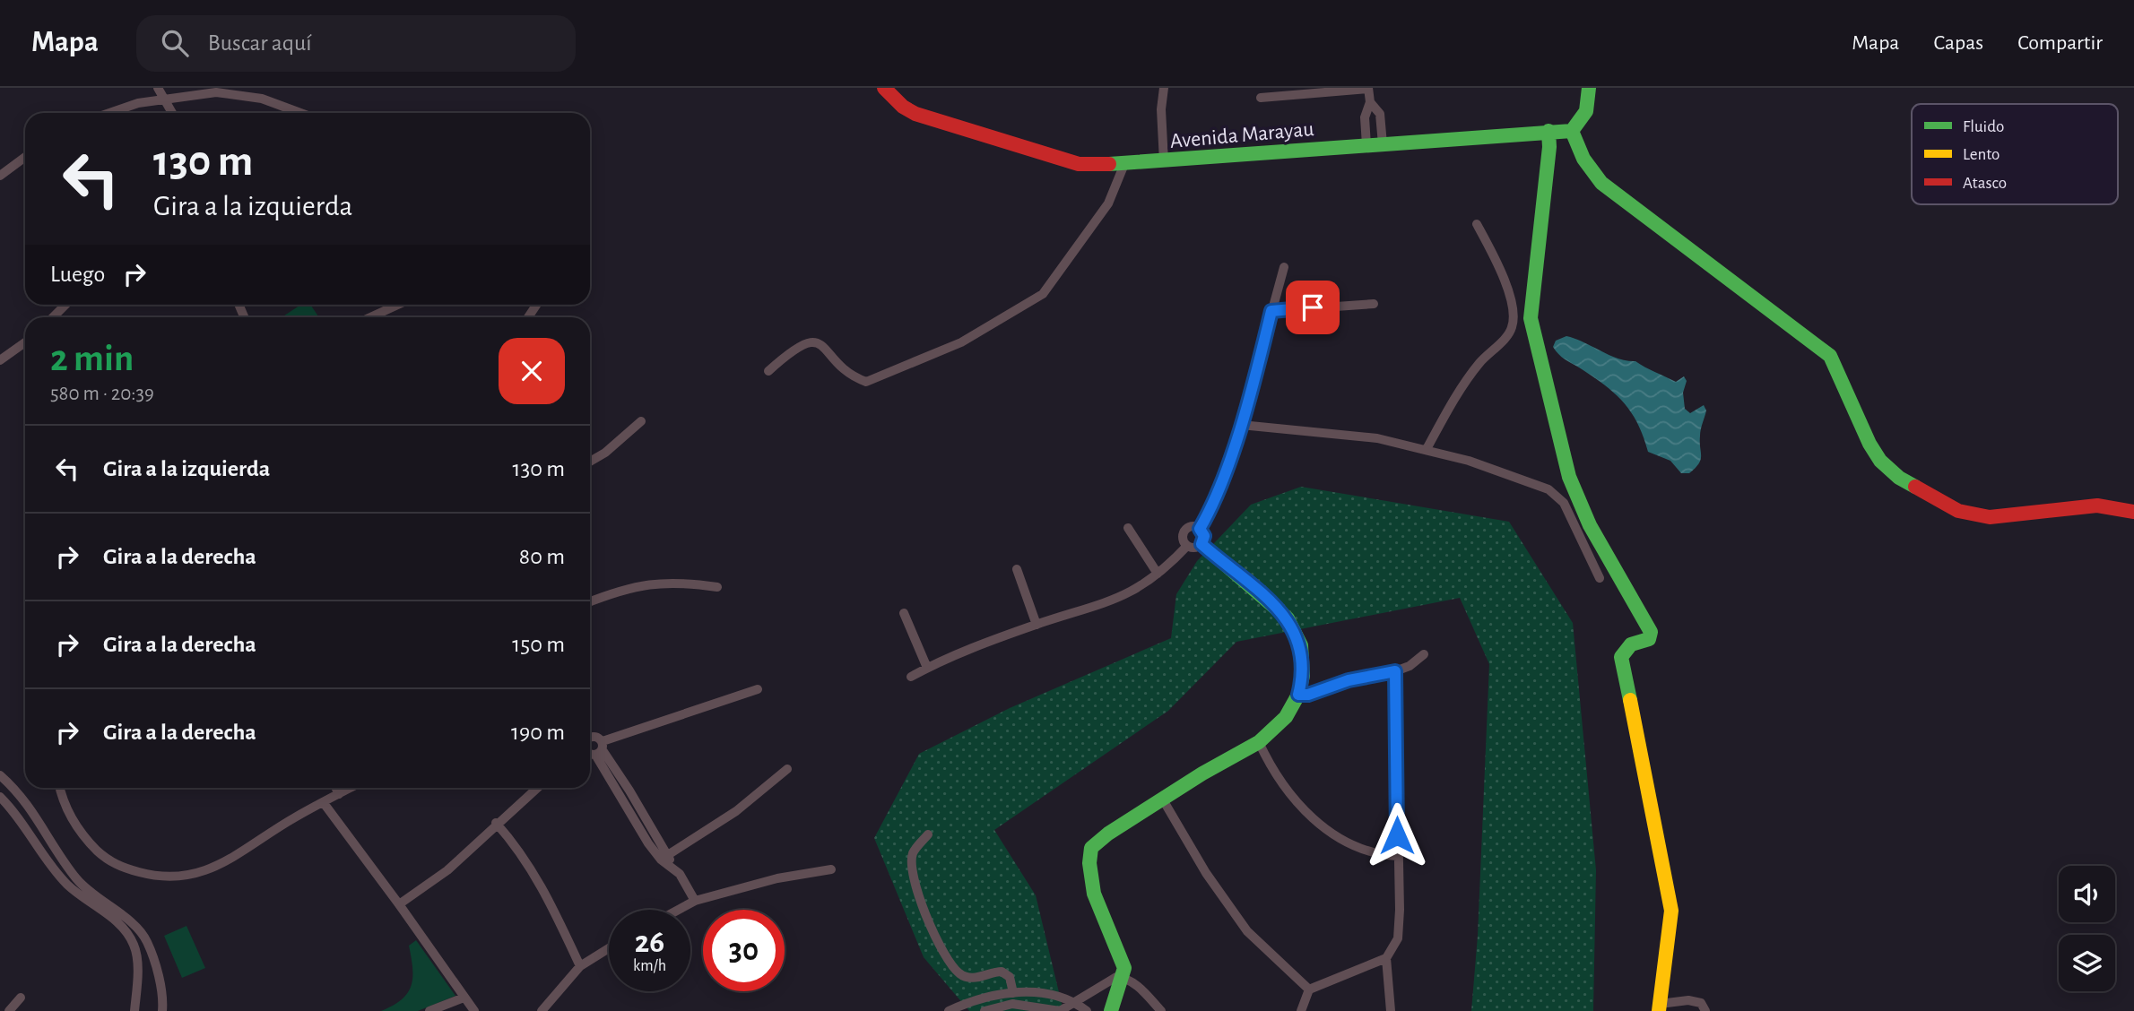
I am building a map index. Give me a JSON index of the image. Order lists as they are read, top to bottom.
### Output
{
  "streets": {
    "street": ["Avenida Marayau"]
  },
  "legend": ["Fluido", "Lento", "Atasco"],
  "page": {
    "header": "Mapa",
    "search": "Buscar aquí",
    "nav": ["Mapa", "Capas", "Compartir"],
    "turn": ["130 m", "Gira a la izquierda"],
    "then": "Luego",
    "heading": ["2 min", "580 m · 20:39"],
    "list": [
      {
        "name": "Gira a la izquierda",
        "value": "130 m"
      },
      {
        "name": "Gira a la derecha",
        "value": "80 m"
      },
      {
        "name": "Gira a la derecha",
        "value": "150 m"
      },
      {
        "name": "Gira a la derecha",
        "value": "190 m"
      }
    ],
    "speed": "26 km/h",
    "limit": "30"
  }
}
